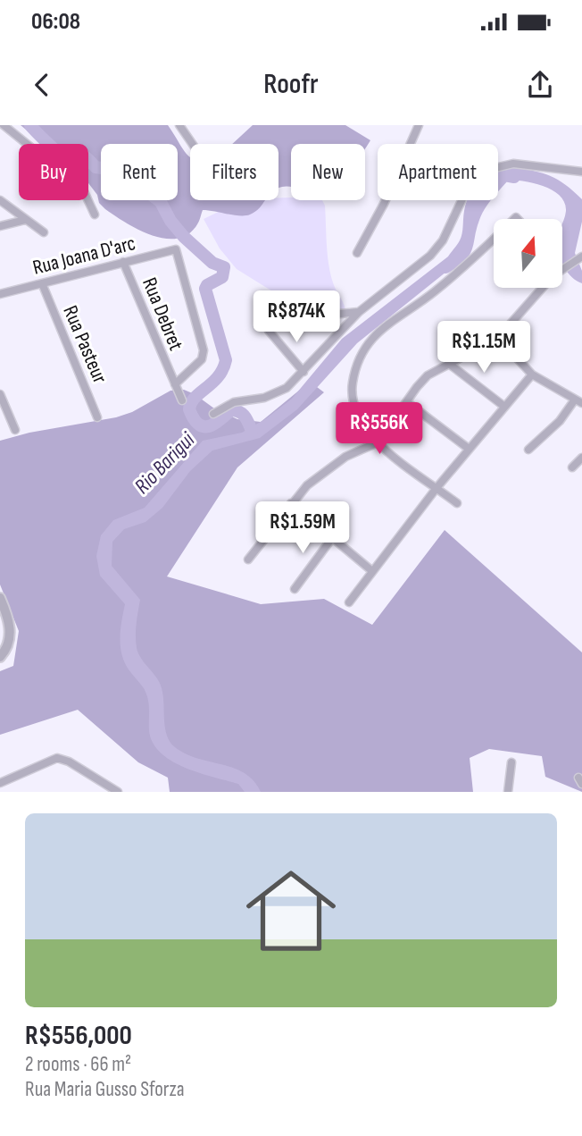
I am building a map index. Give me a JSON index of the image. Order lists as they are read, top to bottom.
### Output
{
  "streets": {
    "street": ["Rua Joana D'arc", "Rua Debret", "Rua Pasteur"]
  },
  "crossings": [
    ["Rua Joana D'arc", "Rua Debret"],
    ["Rua Joana D'arc", "Rua Pasteur"]
  ],
  "water": ["Rio Barigui"],
  "north": "top",
  "page": {
    "status": "06:08",
    "header": "Roofr",
    "chip": [
      "Buy",
      "Rent",
      "Filters",
      "New",
      "Apartment"
    ],
    "price": [
      "R$874K",
      "R$1.15M",
      "R$556K",
      "R$1.59M"
    ],
    "list": [
      {
        "name": "R$556,000",
        "note": "2 rooms · 66 m² · Rua Maria Gusso Sforza"
      }
    ]
  }
}
